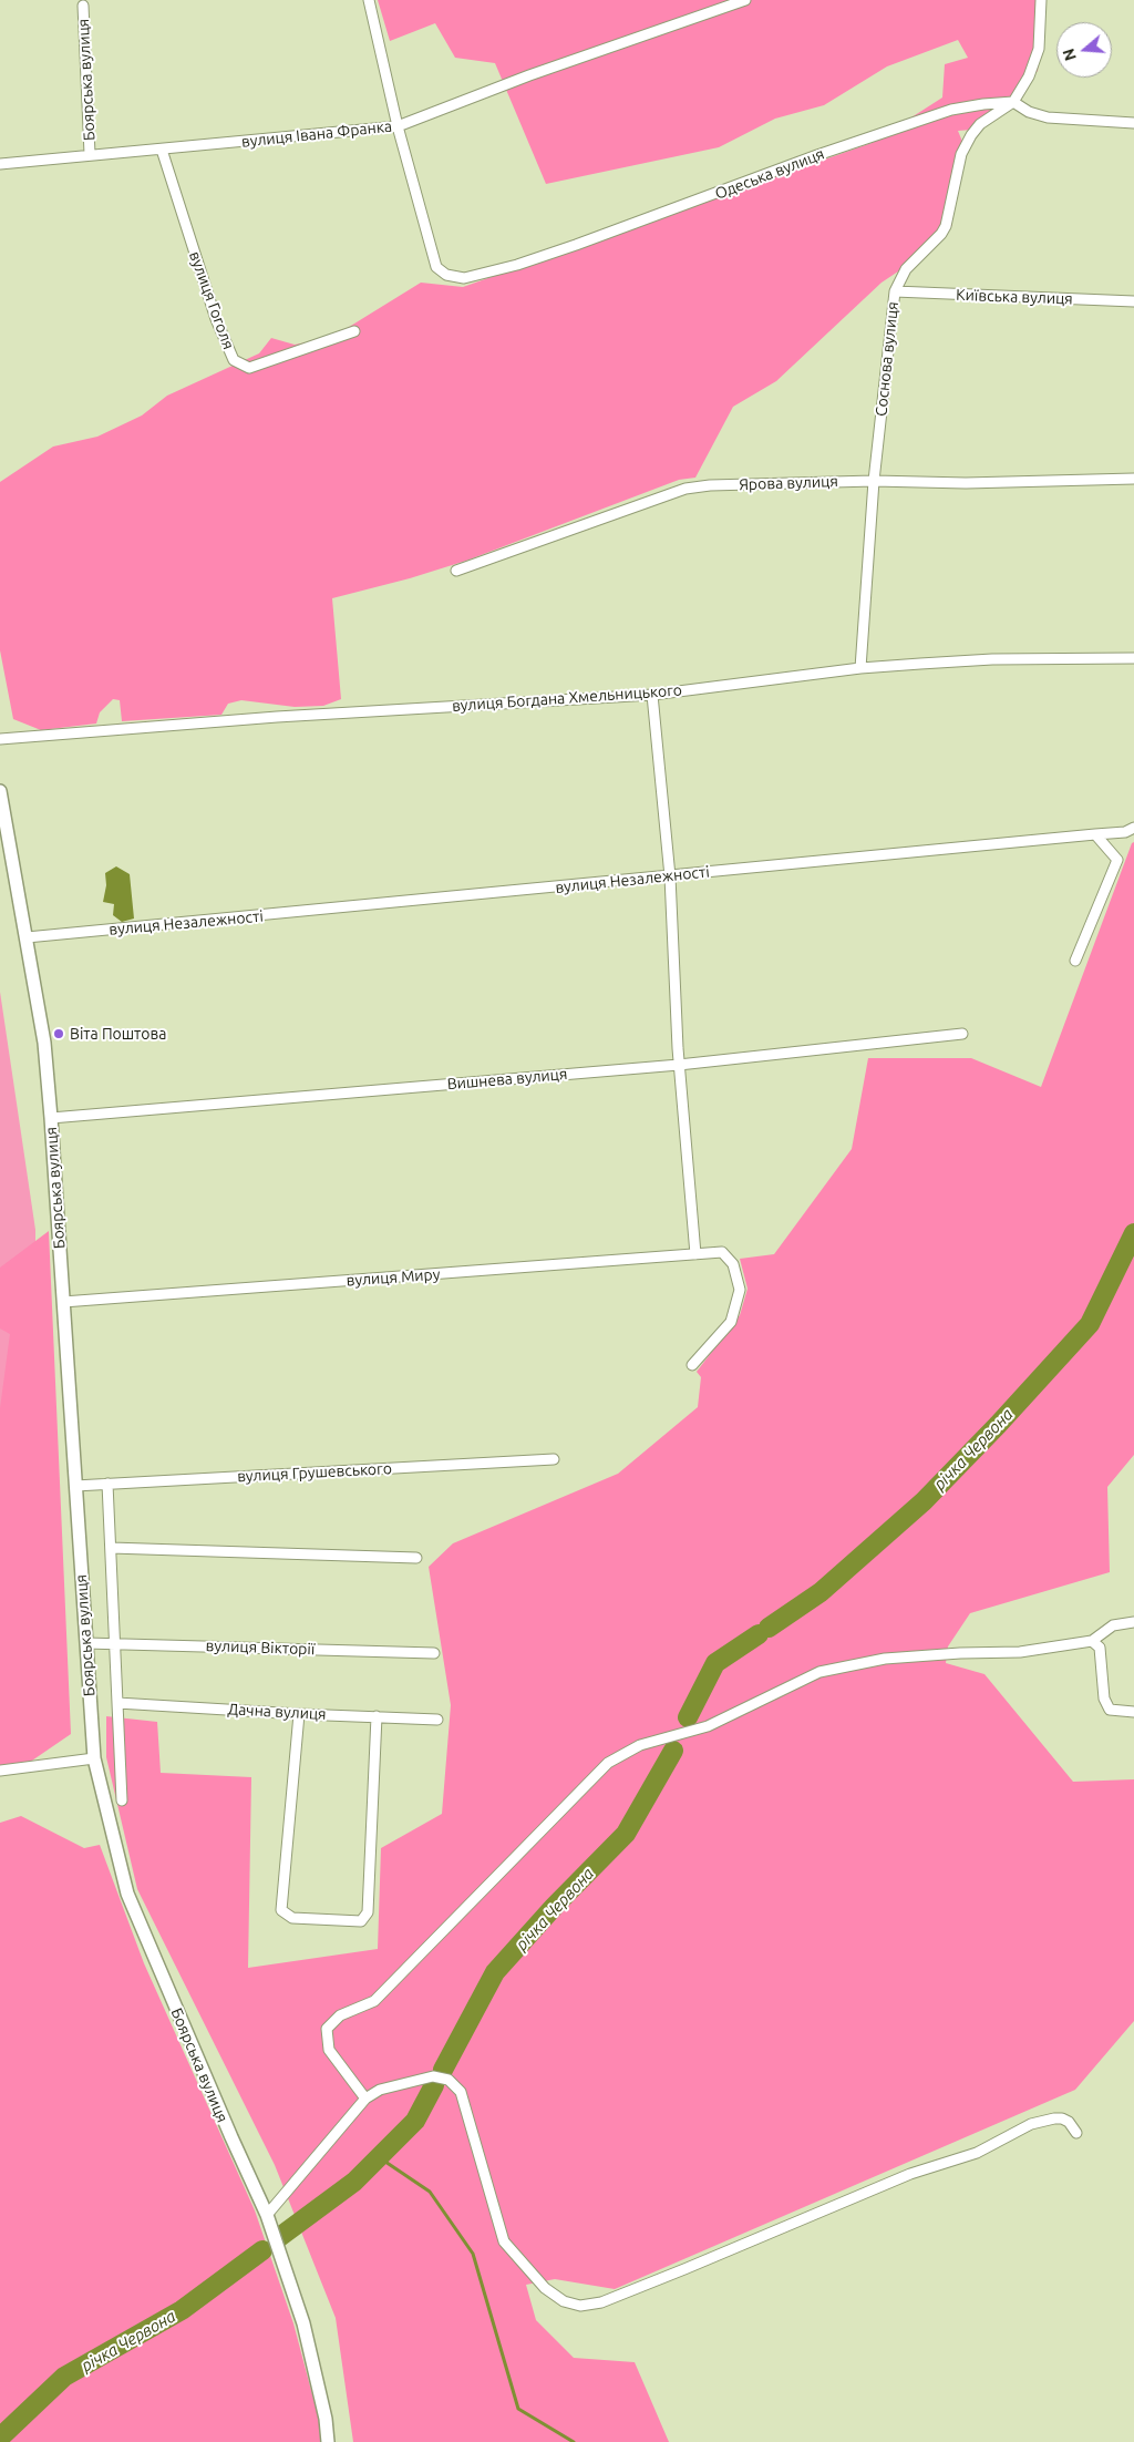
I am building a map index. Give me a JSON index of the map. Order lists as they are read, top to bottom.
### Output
{
  "streets": {
    "street": [
      "Боярська вулиця",
      "вулиця Івана Франка",
      "Одеська вулиця",
      "Київська вулиця",
      "вулиця Гоголя",
      "Соснова вулиця",
      "Ярова вулиця",
      "вулиця Богдана Хмельницького",
      "вулиця Незалежності",
      "Вишнева вулиця",
      "вулиця Миру",
      "вулиця Грушевського",
      "вулиця Вікторії",
      "Дачна вулиця"
    ]
  },
  "crossings": [
    ["Боярська вулиця", "вулиця Івана Франка"],
    ["Боярська вулиця", "вулиця Незалежності"],
    ["Боярська вулиця", "Вишнева вулиця"],
    ["Боярська вулиця", "вулиця Миру"],
    ["Боярська вулиця", "вулиця Грушевського"],
    ["Боярська вулиця", "вулиця Вікторії"],
    ["вулиця Івана Франка", "Одеська вулиця"],
    ["вулиця Івана Франка", "вулиця Гоголя"],
    ["Одеська вулиця", "Соснова вулиця"],
    ["Київська вулиця", "Соснова вулиця"],
    ["Соснова вулиця", "Ярова вулиця"],
    ["Соснова вулиця", "вулиця Богдана Хмельницького"]
  ],
  "water": ["річка Червона"],
  "places": ["Віта Поштова"],
  "north": "left"
}
